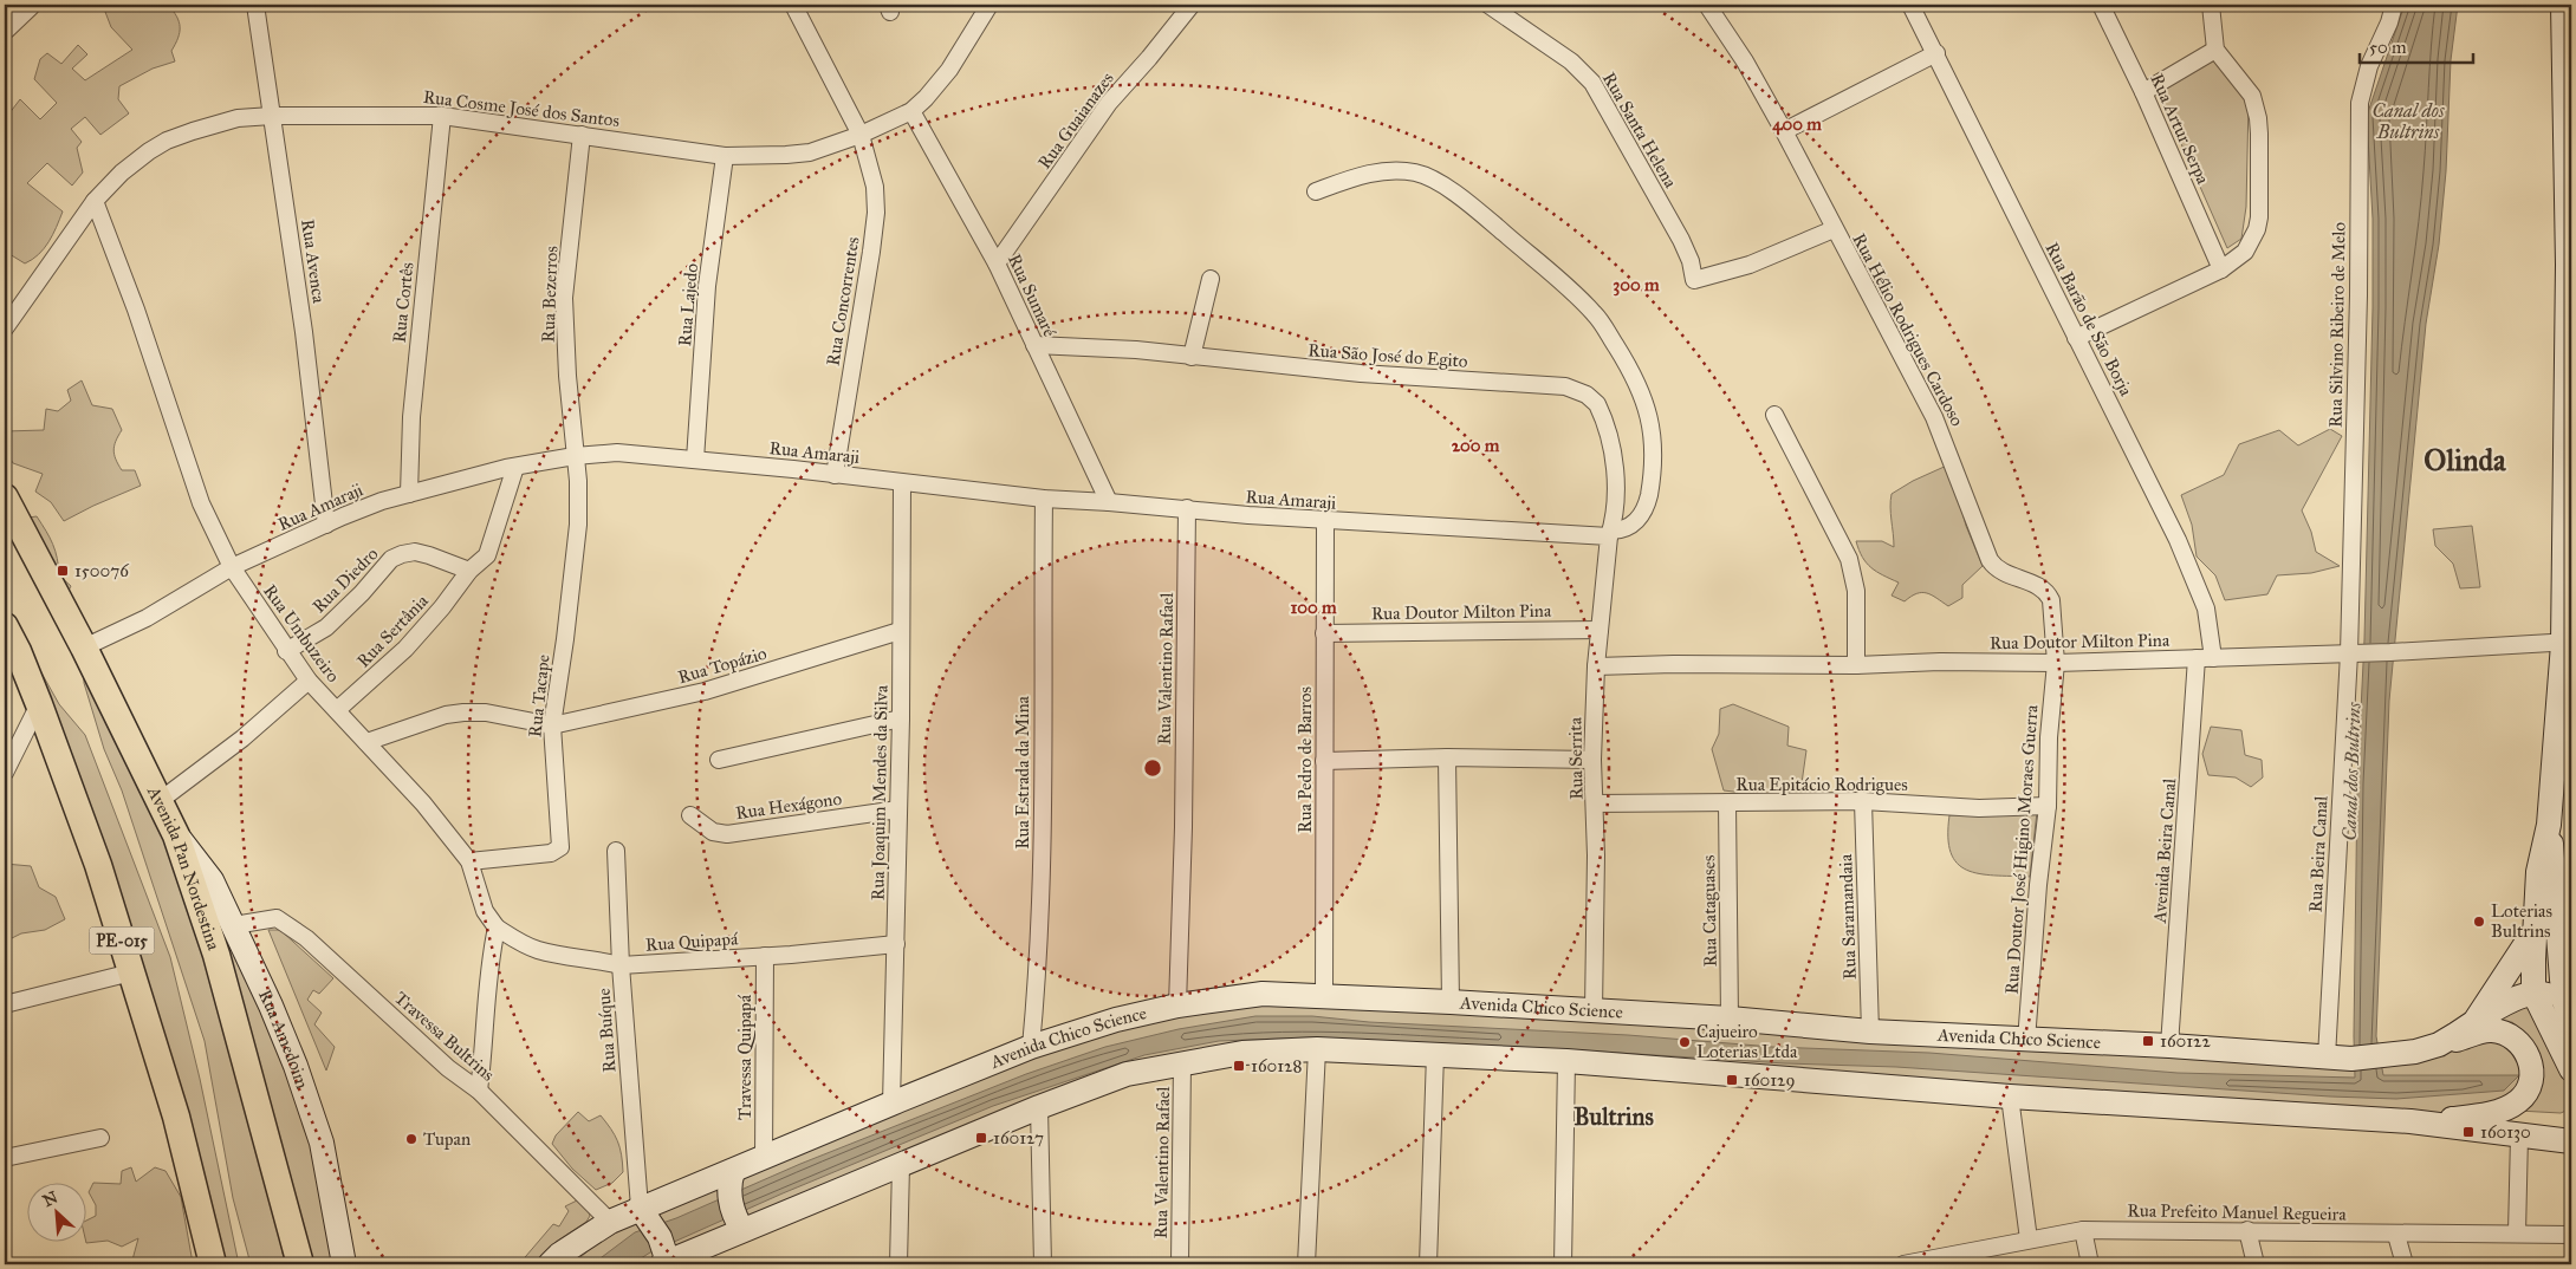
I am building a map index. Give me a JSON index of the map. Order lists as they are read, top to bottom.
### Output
{
  "streets": {
    "highway": ["Avenida Pan Nordestina", "PE-015"],
    "main road": ["Avenida Chico Science", "Rua Amedoim"],
    "street": [
      "Rua Cosme José dos Santos",
      "Rua Guaianazes",
      "Rua Artur Serpa",
      "Rua Santa Helena",
      "Rua Avenca",
      "Rua Bezerros",
      "Rua Sumaré",
      "Rua Concorrentes",
      "Rua Cortês",
      "Rua Lajedo",
      "Rua Barão de São Borja",
      "Rua Silvino Ribeiro de Melo",
      "Rua Hélio Rodrigues Cardoso",
      "Rua São José do Egito",
      "Rua Amaraji",
      "Rua Diedro",
      "Rua Doutor Milton Pina",
      "Rua Sertânia",
      "Rua Umbuzeiro",
      "Rua Topázio",
      "Rua Valentino Rafael",
      "Rua Tacape",
      "Rua Serrita",
      "Rua Pedro de Barros",
      "Rua Estrada da Mina",
      "Rua Epitácio Rodrigues",
      "Rua Joaquim Mendes da Silva",
      "Rua Hexágono",
      "Rua Doutor José Higino Moraes Guerra",
      "Avenida Beira Canal",
      "Rua Beira Canal",
      "Rua Cataguases",
      "Rua Saramandaia",
      "Rua Quipapá",
      "Rua Buíque",
      "Travessa Bultrins",
      "Travessa Quipapá",
      "Rua Prefeito Manuel Regueira"
    ]
  },
  "crossings": [
    ["Rua Cosme José dos Santos", "Rua Avenca"],
    ["Rua Cosme José dos Santos", "Rua Bezerros"],
    ["Rua Cosme José dos Santos", "Rua Sumaré"],
    ["Rua Cosme José dos Santos", "Rua Concorrentes"],
    ["Rua Cosme José dos Santos", "Rua Cortês"],
    ["Rua Cosme José dos Santos", "Rua Lajedo"],
    ["Rua Cosme José dos Santos", "Rua Umbuzeiro"],
    ["Rua Guaianazes", "Rua Sumaré"],
    ["Rua Santa Helena", "Rua Hélio Rodrigues Cardoso"],
    ["Rua Avenca", "Rua Amaraji"],
    ["Rua Bezerros", "Rua Amaraji"],
    ["Rua Bezerros", "Rua Tacape"],
    ["Rua Sumaré", "Rua São José do Egito"],
    ["Rua Sumaré", "Rua Amaraji"],
    ["Rua Concorrentes", "Rua Amaraji"],
    ["Rua Cortês", "Rua Amaraji"],
    ["Rua Lajedo", "Rua Amaraji"],
    ["Rua Barão de São Borja", "Rua Doutor Milton Pina"],
    ["Rua Silvino Ribeiro de Melo", "Rua Doutor Milton Pina"],
    ["Rua Silvino Ribeiro de Melo", "Rua Beira Canal"],
    ["Rua Hélio Rodrigues Cardoso", "Rua Doutor Milton Pina"],
    ["Rua Hélio Rodrigues Cardoso", "Rua Doutor José Higino Moraes Guerra"],
    ["Rua São José do Egito", "Rua Amaraji"],
    ["Rua São José do Egito", "Rua Serrita"],
    ["Rua Amaraji", "Rua Sertânia"],
    ["Rua Amaraji", "Rua Umbuzeiro"],
    ["Rua Amaraji", "Rua Valentino Rafael"],
    ["Rua Amaraji", "Rua Tacape"],
    ["Rua Amaraji", "Rua Serrita"],
    ["Rua Amaraji", "Rua Pedro de Barros"],
    ["Rua Amaraji", "Rua Estrada da Mina"],
    ["Rua Amaraji", "Rua Joaquim Mendes da Silva"],
    ["Rua Amaraji", "Avenida Pan Nordestina"],
    ["Rua Diedro", "Rua Sertânia"],
    ["Rua Diedro", "Rua Umbuzeiro"],
    ["Rua Doutor Milton Pina", "Rua Serrita"],
    ["Rua Doutor Milton Pina", "Rua Pedro de Barros"],
    ["Rua Doutor Milton Pina", "Rua Doutor José Higino Moraes Guerra"],
    ["Rua Doutor Milton Pina", "Avenida Beira Canal"],
    ["Rua Doutor Milton Pina", "Rua Beira Canal"],
    ["Rua Sertânia", "Rua Umbuzeiro"],
    ["Rua Umbuzeiro", "Rua Tacape"],
    ["Rua Umbuzeiro", "Rua Quipapá"],
    ["Rua Topázio", "Rua Tacape"],
    ["Rua Topázio", "Rua Joaquim Mendes da Silva"],
    ["Rua Valentino Rafael", "Avenida Chico Science"],
    ["Rua Serrita", "Rua Epitácio Rodrigues"],
    ["Rua Serrita", "Avenida Chico Science"],
    ["Rua Pedro de Barros", "Avenida Chico Science"],
    ["Rua Estrada da Mina", "Avenida Chico Science"],
    ["Rua Epitácio Rodrigues", "Rua Doutor José Higino Moraes Guerra"],
    ["Rua Epitácio Rodrigues", "Rua Cataguases"],
    ["Rua Epitácio Rodrigues", "Rua Saramandaia"],
    ["Rua Joaquim Mendes da Silva", "Rua Hexágono"],
    ["Rua Joaquim Mendes da Silva", "Rua Quipapá"],
    ["Rua Joaquim Mendes da Silva", "Avenida Chico Science"],
    ["Rua Doutor José Higino Moraes Guerra", "Avenida Chico Science"],
    ["Avenida Beira Canal", "Avenida Chico Science"],
    ["Rua Beira Canal", "Avenida Chico Science"],
    ["Avenida Pan Nordestina", "Rua Amedoim"],
    ["Rua Cataguases", "Avenida Chico Science"],
    ["Rua Saramandaia", "Avenida Chico Science"],
    ["Rua Quipapá", "Rua Buíque"],
    ["Rua Quipapá", "Travessa Quipapá"],
    ["Avenida Chico Science", "Rua Buíque"],
    ["Avenida Chico Science", "Travessa Bultrins"],
    ["Avenida Chico Science", "Travessa Quipapá"],
    ["Travessa Bultrins", "Rua Amedoim"]
  ],
  "districts": ["Olinda", "Bultrins"],
  "water": ["Canal dos Bultrins"],
  "places": {
    "transit": [
      "150076",
      "160122",
      "160128",
      "160129",
      "160130",
      "160127"
    ],
    "other": ["Loterias Bultrins", "Cajueiro Loterias Ltda", "Tupan"]
  },
  "scale_bar": "50 m",
  "north": "top left",
  "rings": [
    "400 m",
    "300 m",
    "200 m",
    "100 m"
  ]
}
